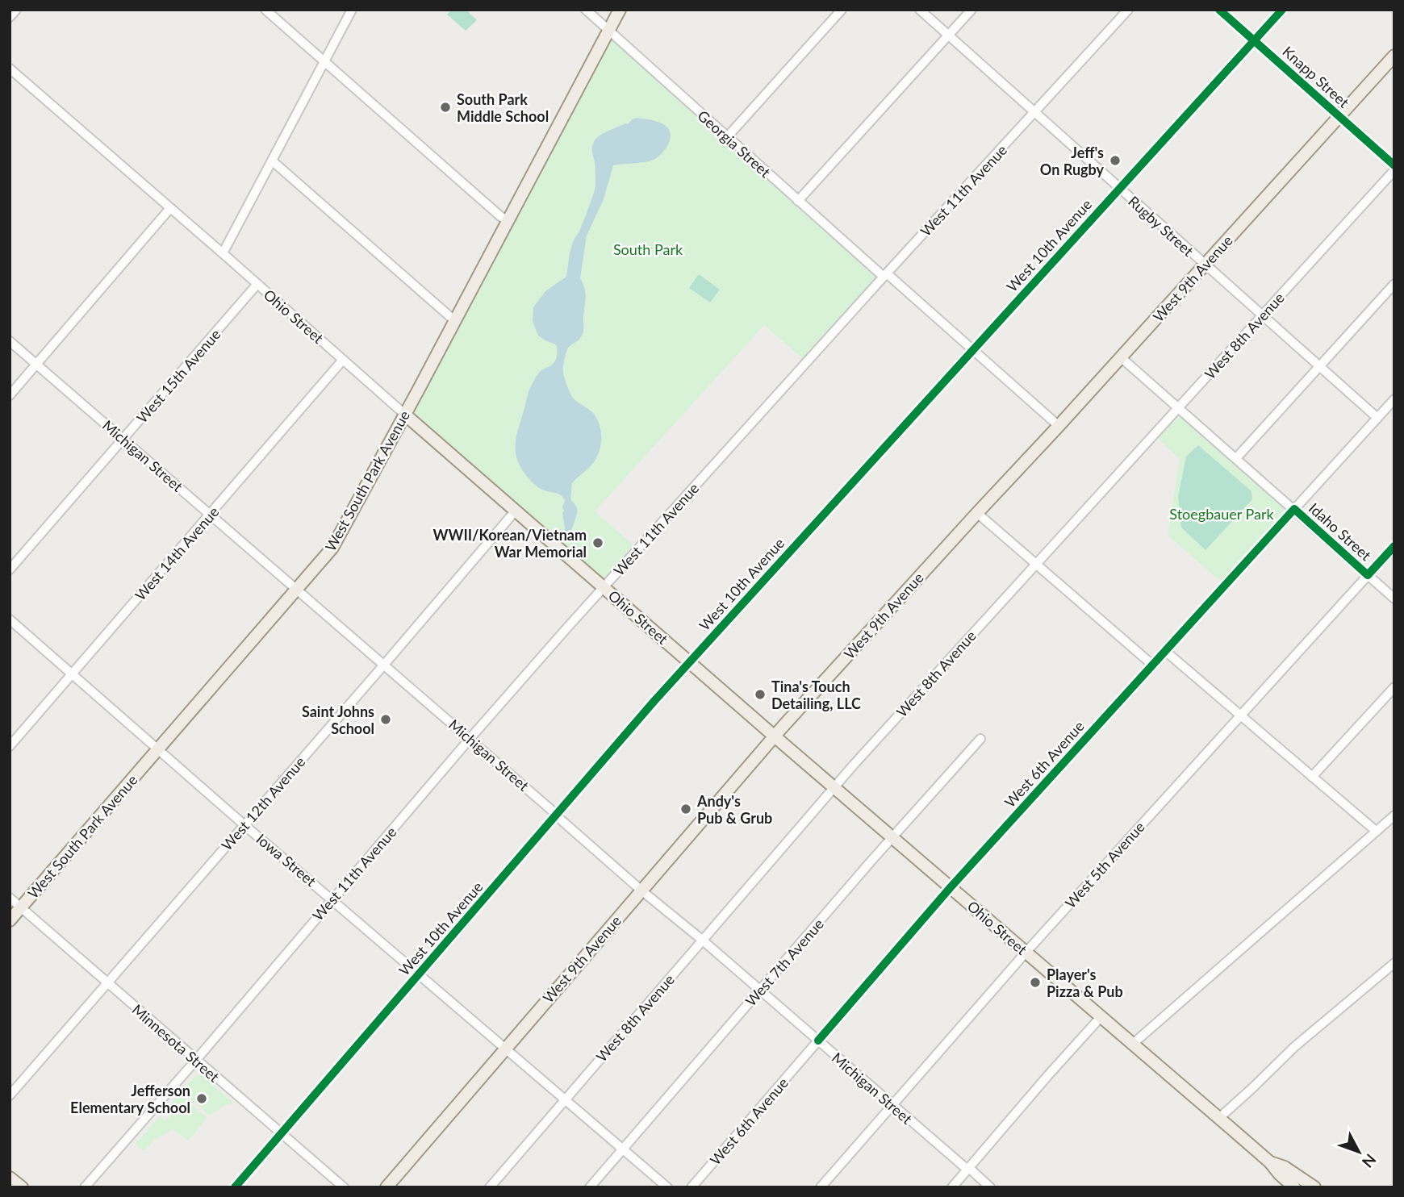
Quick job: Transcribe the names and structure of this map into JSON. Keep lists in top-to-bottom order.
{
  "streets": {
    "main road": ["West 9th Avenue", "Ohio Street", "West South Park Avenue"],
    "street": [
      "Knapp Street",
      "Georgia Street",
      "West 11th Avenue",
      "Rugby Street",
      "West 10th Avenue",
      "West 8th Avenue",
      "West 15th Avenue",
      "Michigan Street",
      "Idaho Street",
      "West 14th Avenue",
      "West 6th Avenue",
      "West 12th Avenue",
      "Iowa Street",
      "West 5th Avenue",
      "West 7th Avenue",
      "Minnesota Street"
    ]
  },
  "crossings": [
    ["Knapp Street", "West 10th Avenue"],
    ["Knapp Street", "West 9th Avenue"],
    ["Georgia Street", "West 11th Avenue"],
    ["Georgia Street", "West 10th Avenue"],
    ["Georgia Street", "West 9th Avenue"],
    ["Georgia Street", "West South Park Avenue"],
    ["West 11th Avenue", "Rugby Street"],
    ["West 11th Avenue", "Ohio Street"],
    ["West 11th Avenue", "Michigan Street"],
    ["West 11th Avenue", "Iowa Street"],
    ["West 11th Avenue", "Minnesota Street"],
    ["Rugby Street", "West 10th Avenue"],
    ["Rugby Street", "West 9th Avenue"],
    ["Rugby Street", "West 8th Avenue"],
    ["Rugby Street", "West 6th Avenue"],
    ["West 10th Avenue", "Ohio Street"],
    ["West 10th Avenue", "Michigan Street"],
    ["West 10th Avenue", "Iowa Street"],
    ["West 10th Avenue", "Minnesota Street"],
    ["West 9th Avenue", "Ohio Street"],
    ["West 9th Avenue", "Michigan Street"],
    ["West 9th Avenue", "Idaho Street"],
    ["West 9th Avenue", "Iowa Street"],
    ["Ohio Street", "West 8th Avenue"],
    ["Ohio Street", "West 15th Avenue"],
    ["Ohio Street", "West South Park Avenue"],
    ["Ohio Street", "West 14th Avenue"],
    ["Ohio Street", "West 6th Avenue"],
    ["Ohio Street", "West 12th Avenue"],
    ["Ohio Street", "West 5th Avenue"],
    ["Ohio Street", "West 7th Avenue"],
    ["West 8th Avenue", "Michigan Street"],
    ["West 8th Avenue", "Idaho Street"],
    ["West 8th Avenue", "Iowa Street"],
    ["West 15th Avenue", "Michigan Street"],
    ["Michigan Street", "West South Park Avenue"],
    ["Michigan Street", "West 14th Avenue"],
    ["Michigan Street", "West 6th Avenue"],
    ["Michigan Street", "West 12th Avenue"],
    ["Michigan Street", "West 5th Avenue"],
    ["Michigan Street", "West 7th Avenue"],
    ["West South Park Avenue", "Iowa Street"],
    ["West South Park Avenue", "Minnesota Street"],
    ["Idaho Street", "West 6th Avenue"],
    ["Idaho Street", "West 5th Avenue"],
    ["West 14th Avenue", "Iowa Street"],
    ["West 12th Avenue", "Iowa Street"],
    ["West 12th Avenue", "Minnesota Street"],
    ["Iowa Street", "West 7th Avenue"]
  ],
  "parks": ["South Park", "Stoegbauer Park"],
  "places": [
    "South Park Middle School",
    "Jeff's On Rugby",
    "WWII/Korean/Vietnam War Memorial",
    "Tina's Touch Detailing, LLC",
    "Saint Johns School",
    "Andy's Pub & Grub",
    "Player's Pizza & Pub",
    "Jefferson Elementary School"
  ],
  "north": "bottom right"
}
